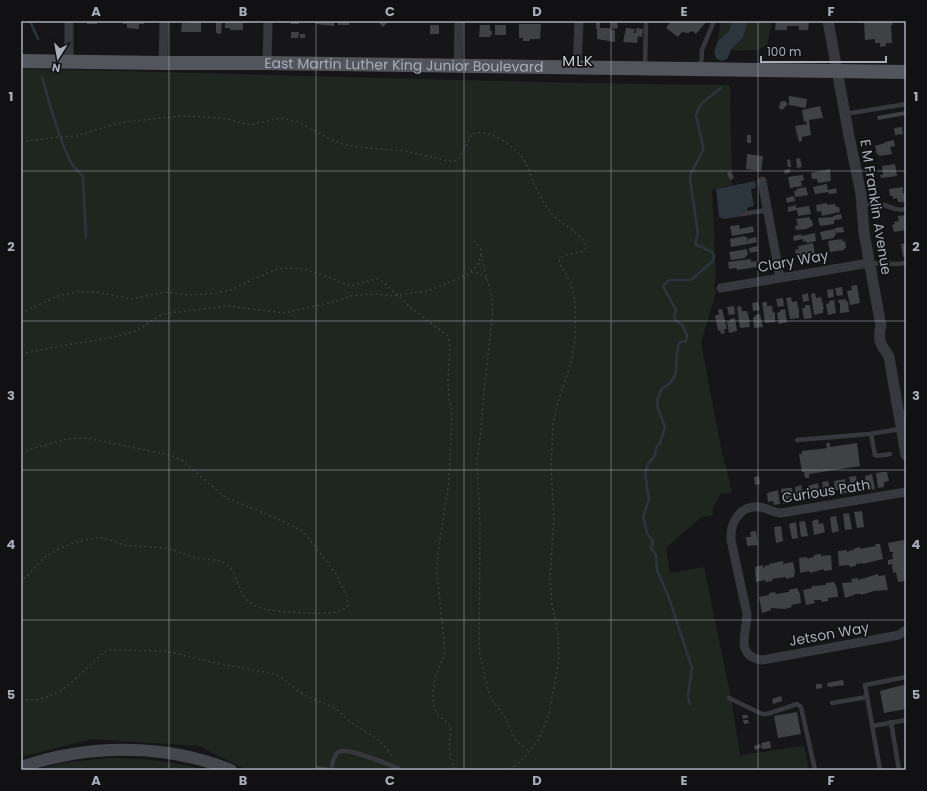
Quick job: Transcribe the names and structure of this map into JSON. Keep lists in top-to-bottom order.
{
  "streets": {
    "main road": ["East Martin Luther King Junior Boulevard"],
    "street": [
      "E M Franklin Avenue",
      "Clary Way",
      "Curious Path",
      "Jetson Way"
    ]
  },
  "crossings": [
    ["East Martin Luther King Junior Boulevard", "E M Franklin Avenue"],
    ["E M Franklin Avenue", "Clary Way"],
    ["Curious Path", "Jetson Way"]
  ],
  "districts": ["MLK"],
  "scale_bar": "100 m",
  "north": "bottom",
  "grid": {
    "columns": [
      "A",
      "B",
      "C",
      "D",
      "E",
      "F"
    ],
    "rows": [
      "1",
      "2",
      "3",
      "4",
      "5"
    ]
  }
}
